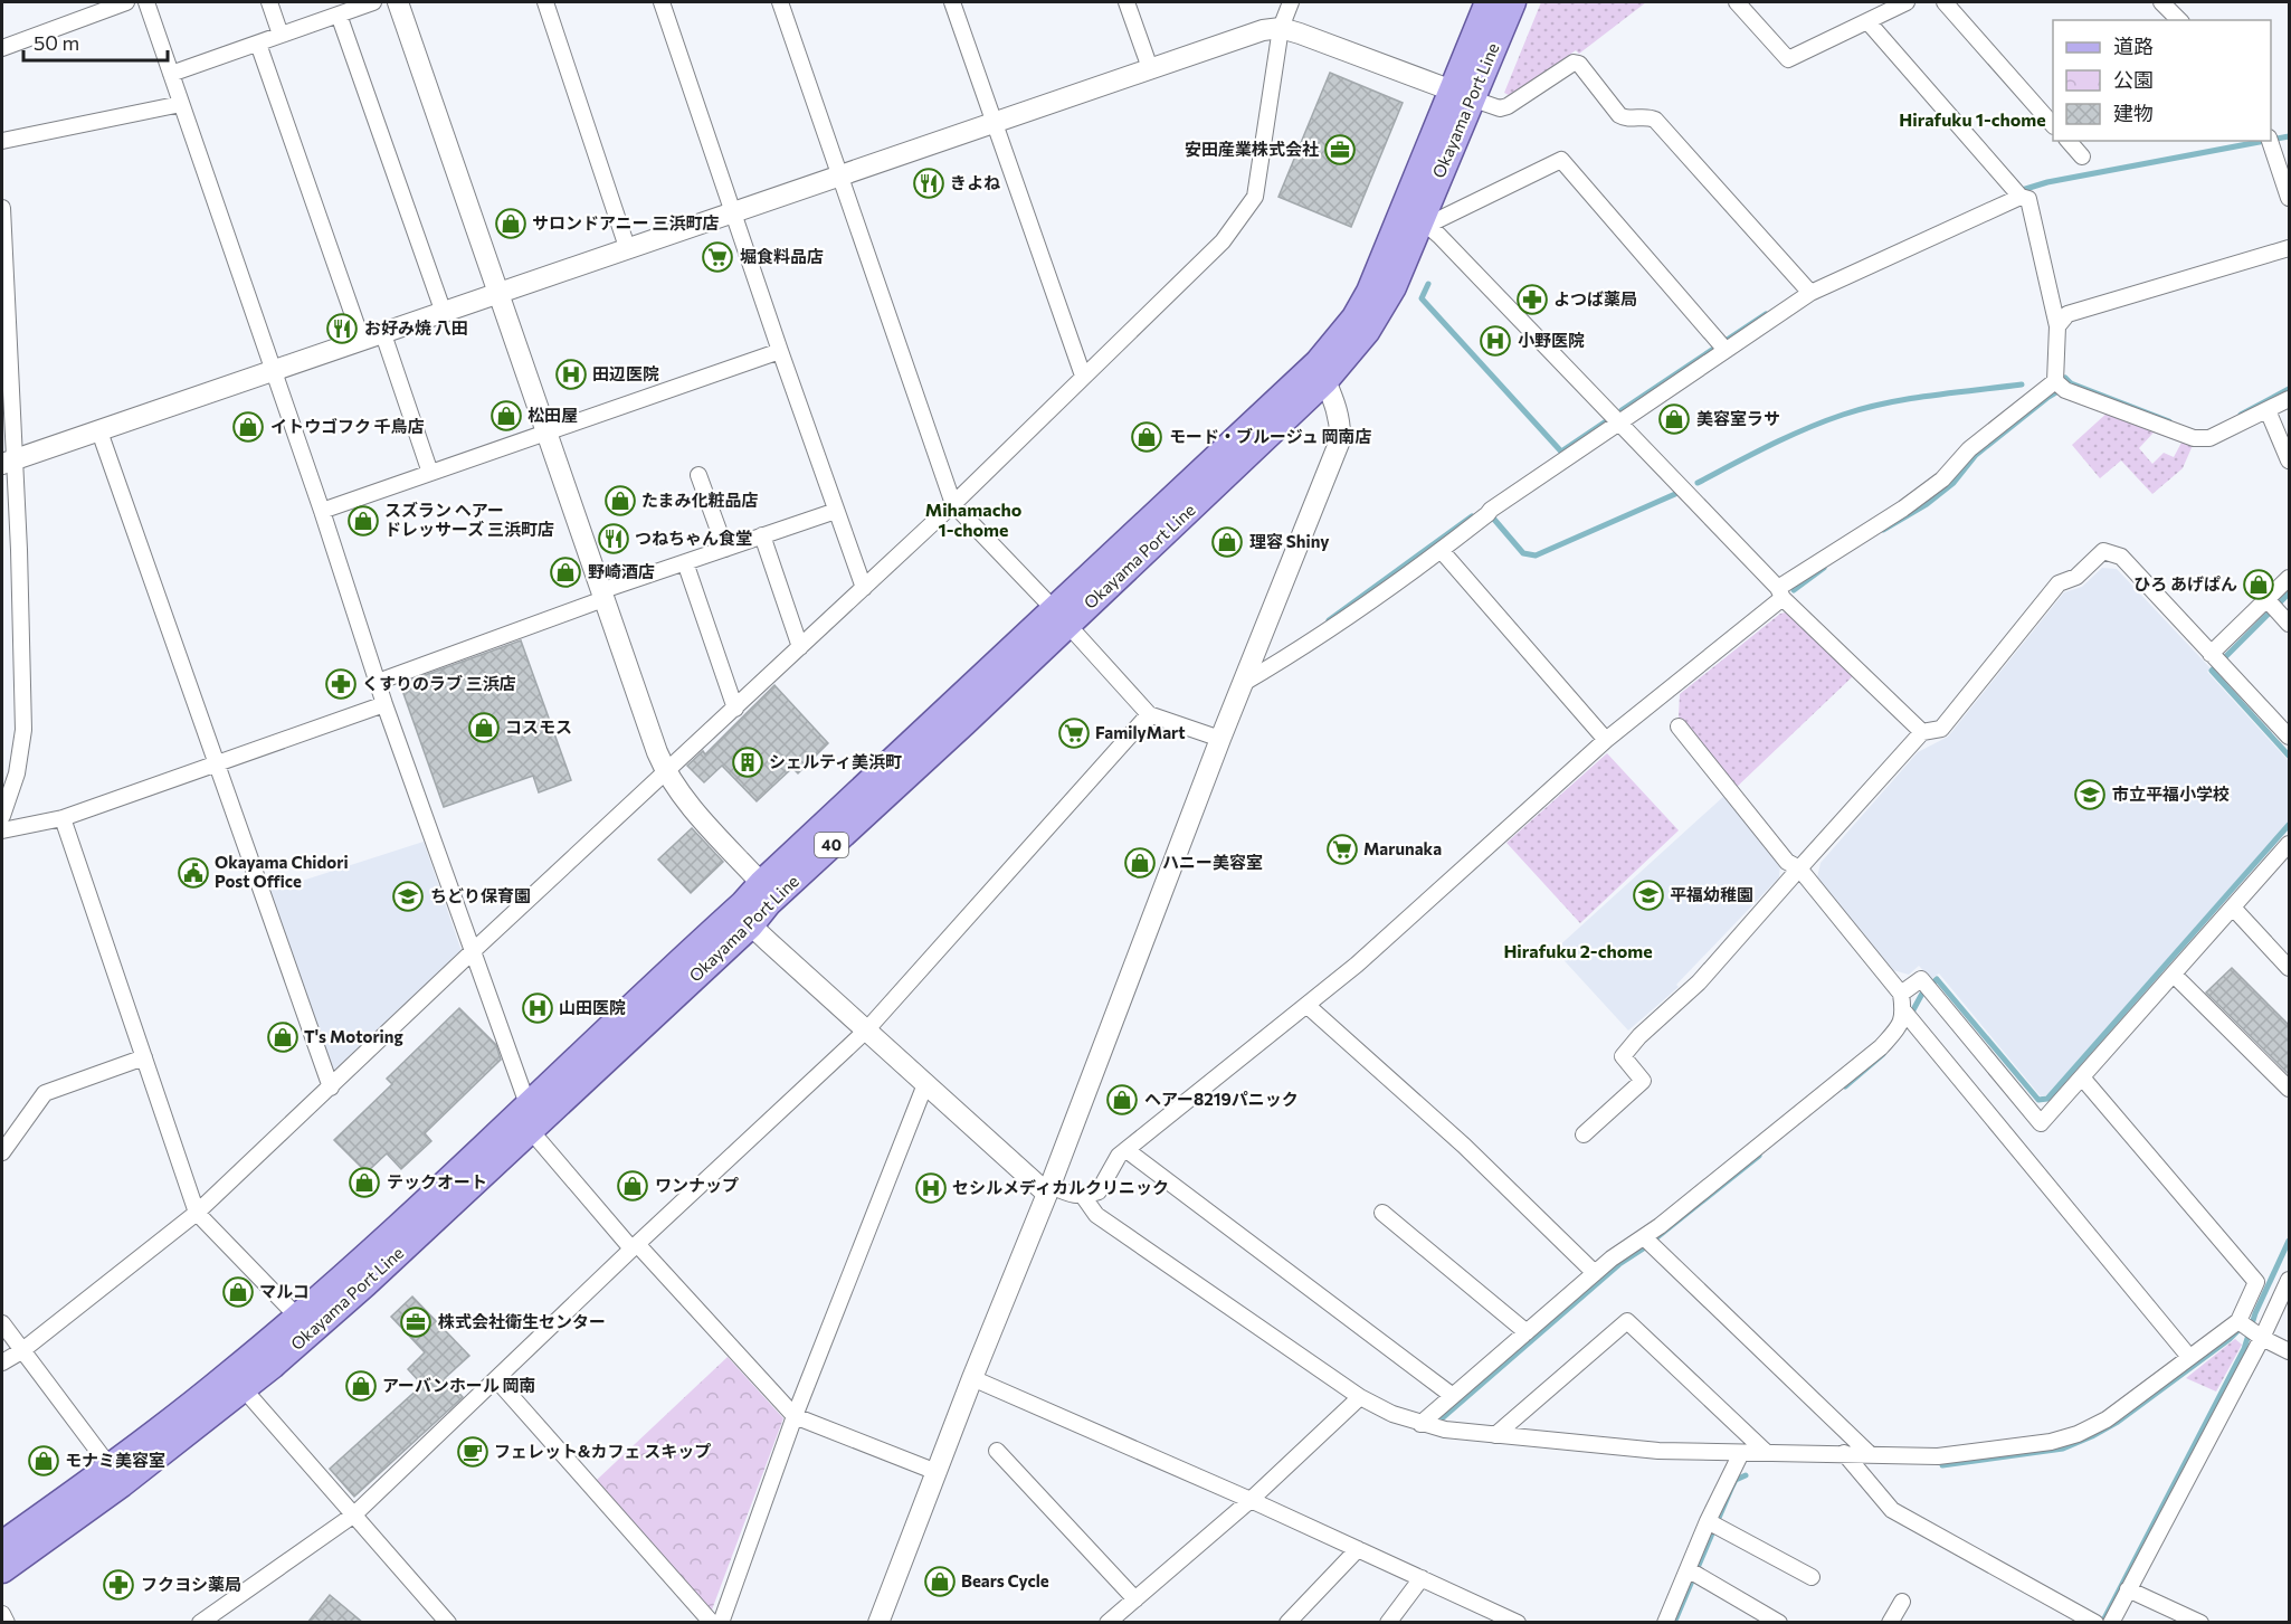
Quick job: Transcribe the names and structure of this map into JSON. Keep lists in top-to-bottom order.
{
  "streets": {
    "main road": ["Okayama Port Line", "40"]
  },
  "districts": ["Hirafuku 1-chome", "Mihamacho 1-chome", "Hirafuku 2-chome"],
  "places": {
    "office": ["安田産業株式会社", "株式会社衛生センター"],
    "restaurant": ["きよね", "お好み焼 八田", "つねちゃん食堂"],
    "shop": [
      "サロンドアニー 三浜町店",
      "松田屋",
      "美容室ラサ",
      "イトウゴフク 千鳥店",
      "モード・ブルージュ 岡南店",
      "たまみ化粧品店",
      "スズラン ヘアー ドレッサーズ 三浜町店",
      "理容 Shiny",
      "野崎酒店",
      "ひろ あげぱん",
      "コスモス",
      "ハニー美容室",
      "T's Motoring",
      "ヘアー8219パニック",
      "テックオート",
      "ワンナップ",
      "マルコ",
      "アーバンホール 岡南",
      "モナミ美容室",
      "Bears Cycle"
    ],
    "supermarket": ["堀食料品店", "FamilyMart", "Marunaka"],
    "pharmacy": ["よつば薬局", "くすりのラブ 三浜店", "フクヨシ薬局"],
    "hospital": [
      "小野医院",
      "田辺医院",
      "山田医院",
      "セシルメディカルクリニック"
    ],
    "building": ["シェルティ美浜町"],
    "school or university": ["市立平福小学校", "平福幼稚園", "ちどり保育園"],
    "public building": ["Okayama Chidori Post Office"],
    "cafe": ["フェレット&カフェ スキップ"]
  },
  "legend": ["道路", "公園", "建物"],
  "scale_bar": "50 m"
}
